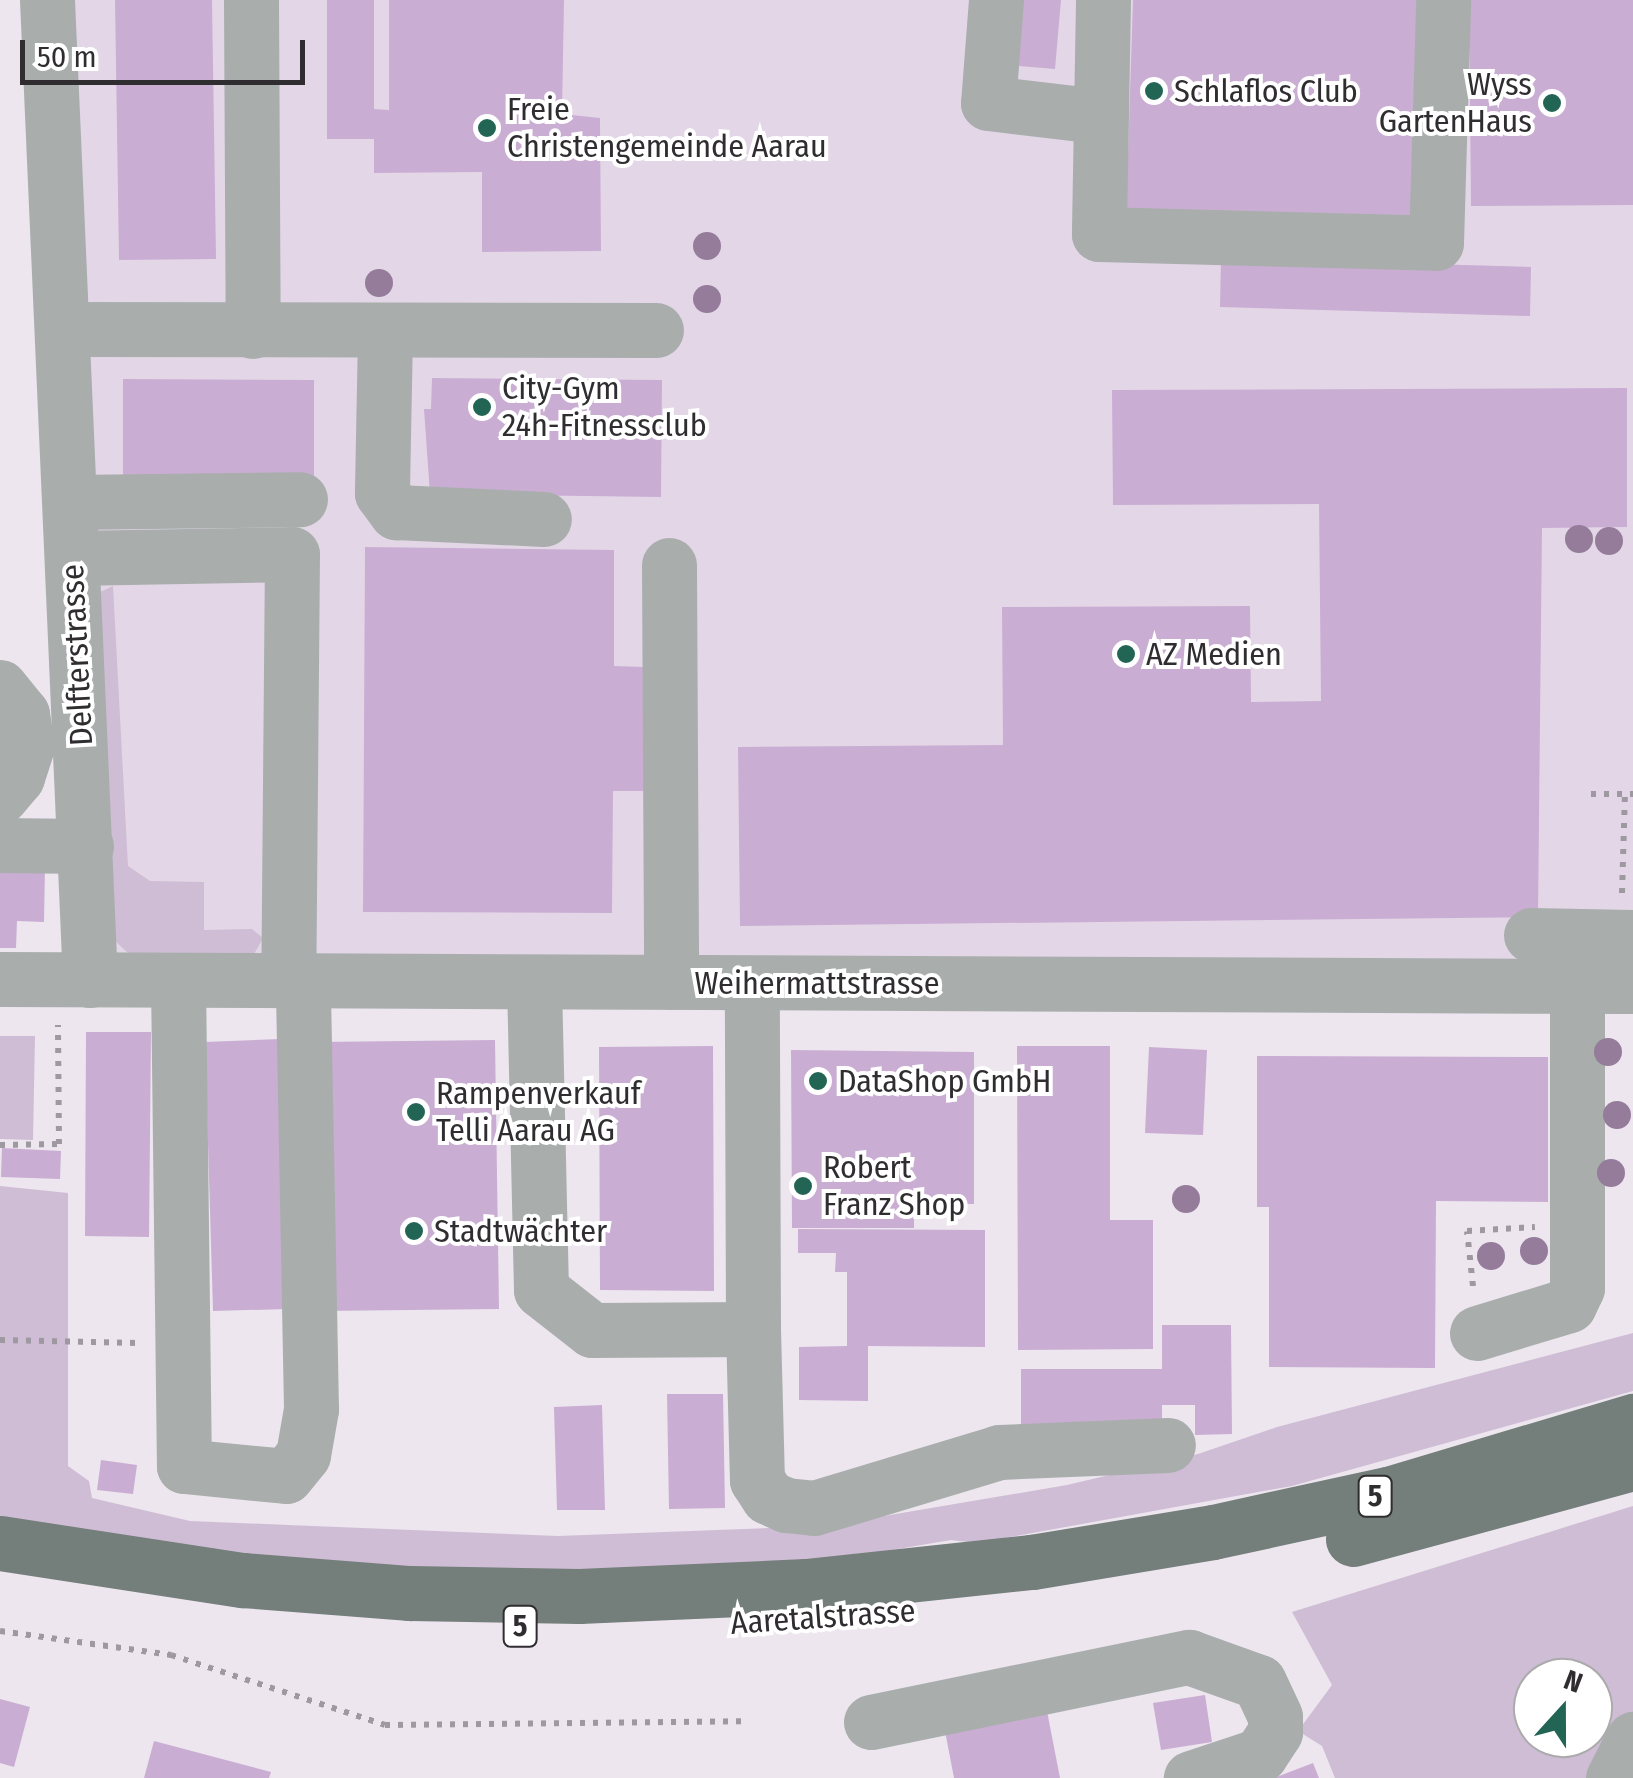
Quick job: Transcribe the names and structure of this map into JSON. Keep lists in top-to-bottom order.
{
  "streets": {
    "main road": ["5", "Aaretalstrasse"],
    "street": ["Delfterstrasse", "Weihermattstrasse"]
  },
  "crossings": [
    ["Delfterstrasse", "Weihermattstrasse"]
  ],
  "places": [
    "Schlaflos Club",
    "Wyss GartenHaus",
    "Freie Christengemeinde Aarau",
    "City-Gym 24h-Fitnessclub",
    "AZ Medien",
    "DataShop GmbH",
    "Rampenverkauf Telli Aarau AG",
    "Robert Franz Shop",
    "Stadtwächter"
  ],
  "scale_bar": "50 m",
  "north": "top"
}
